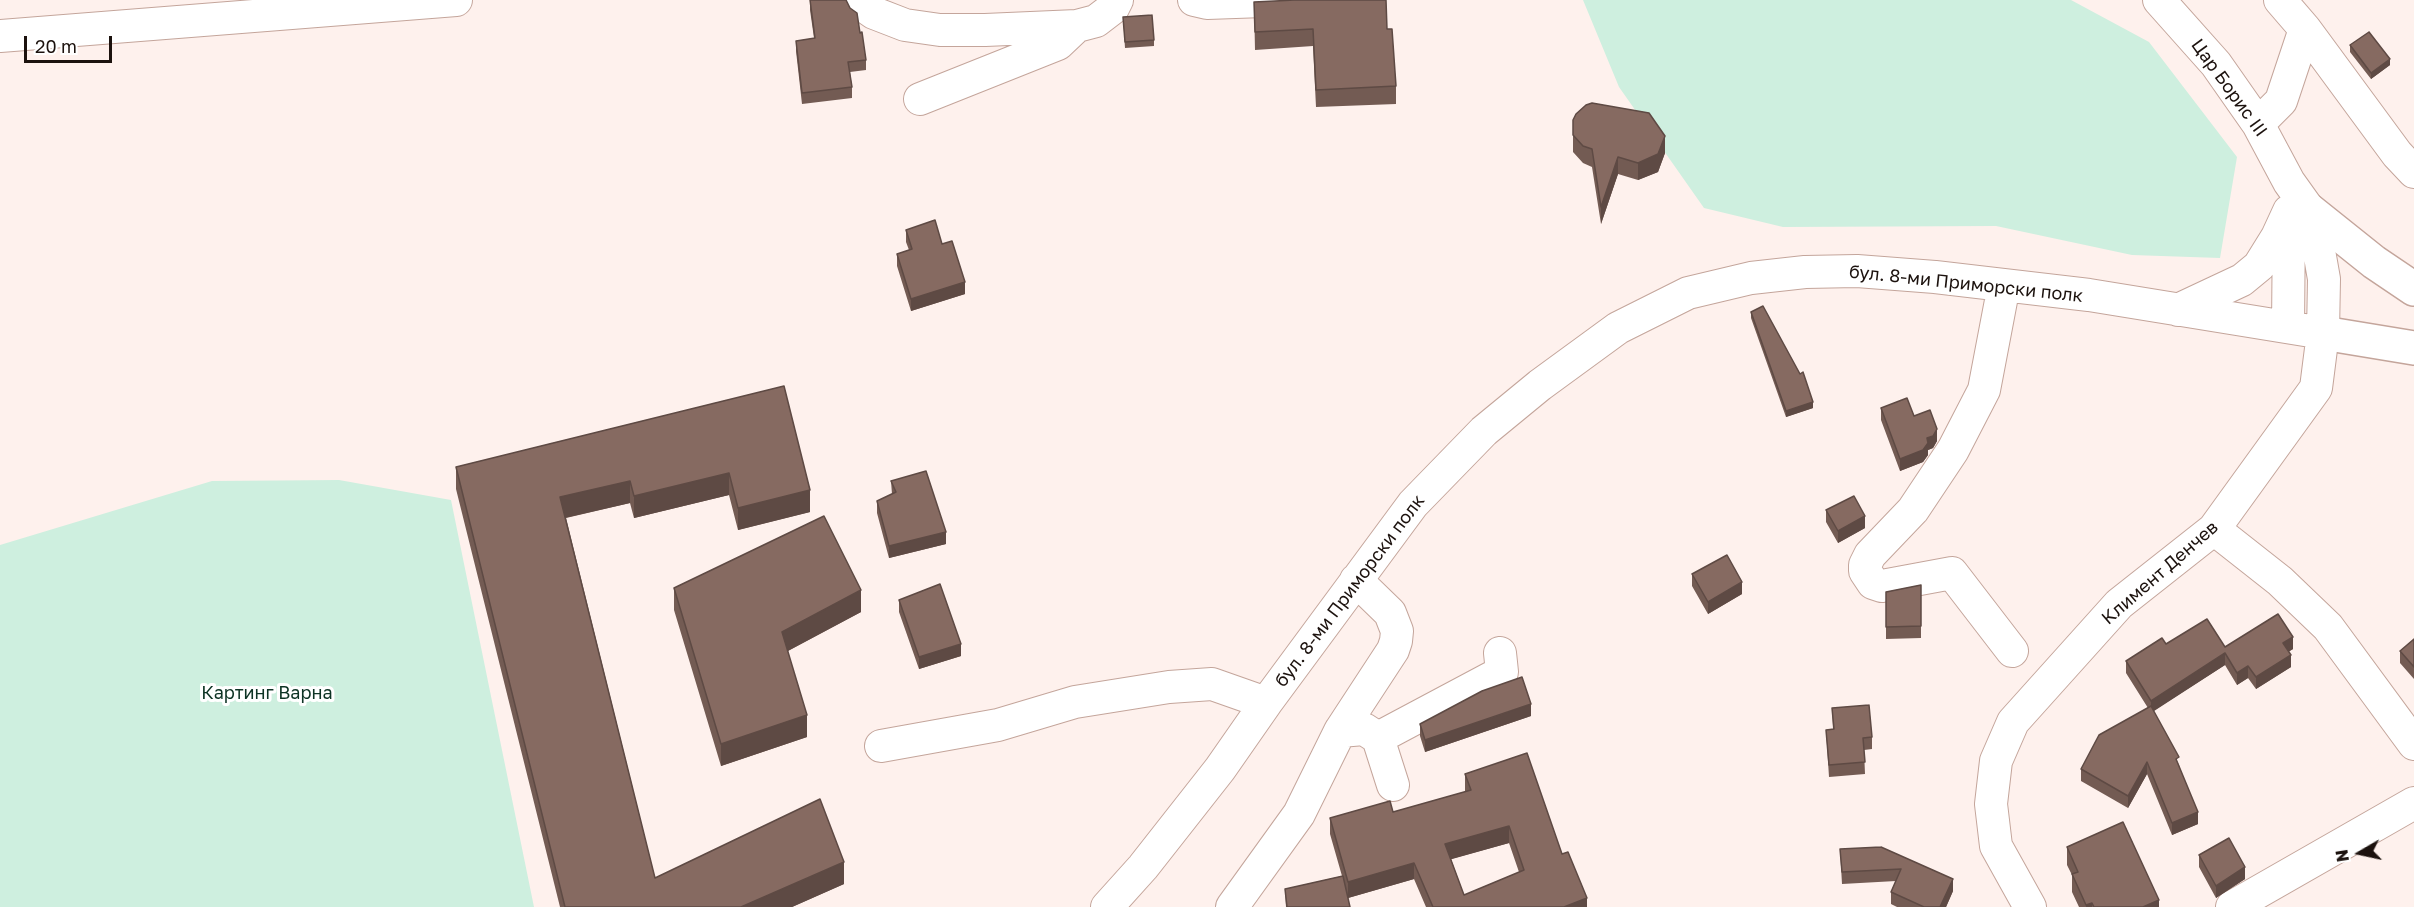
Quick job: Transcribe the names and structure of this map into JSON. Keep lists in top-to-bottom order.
{
  "streets": {
    "main road": ["бул. 8-ми Приморски полк"],
    "street": ["Цар Борис III", "Климент Денчев"]
  },
  "crossings": [
    ["Цар Борис III", "бул. 8-ми Приморски полк"],
    ["Цар Борис III", "Климент Денчев"],
    ["бул. 8-ми Приморски полк", "Климент Денчев"]
  ],
  "parks": ["Картинг Варна"],
  "scale_bar": "20 m",
  "north": "left"
}
